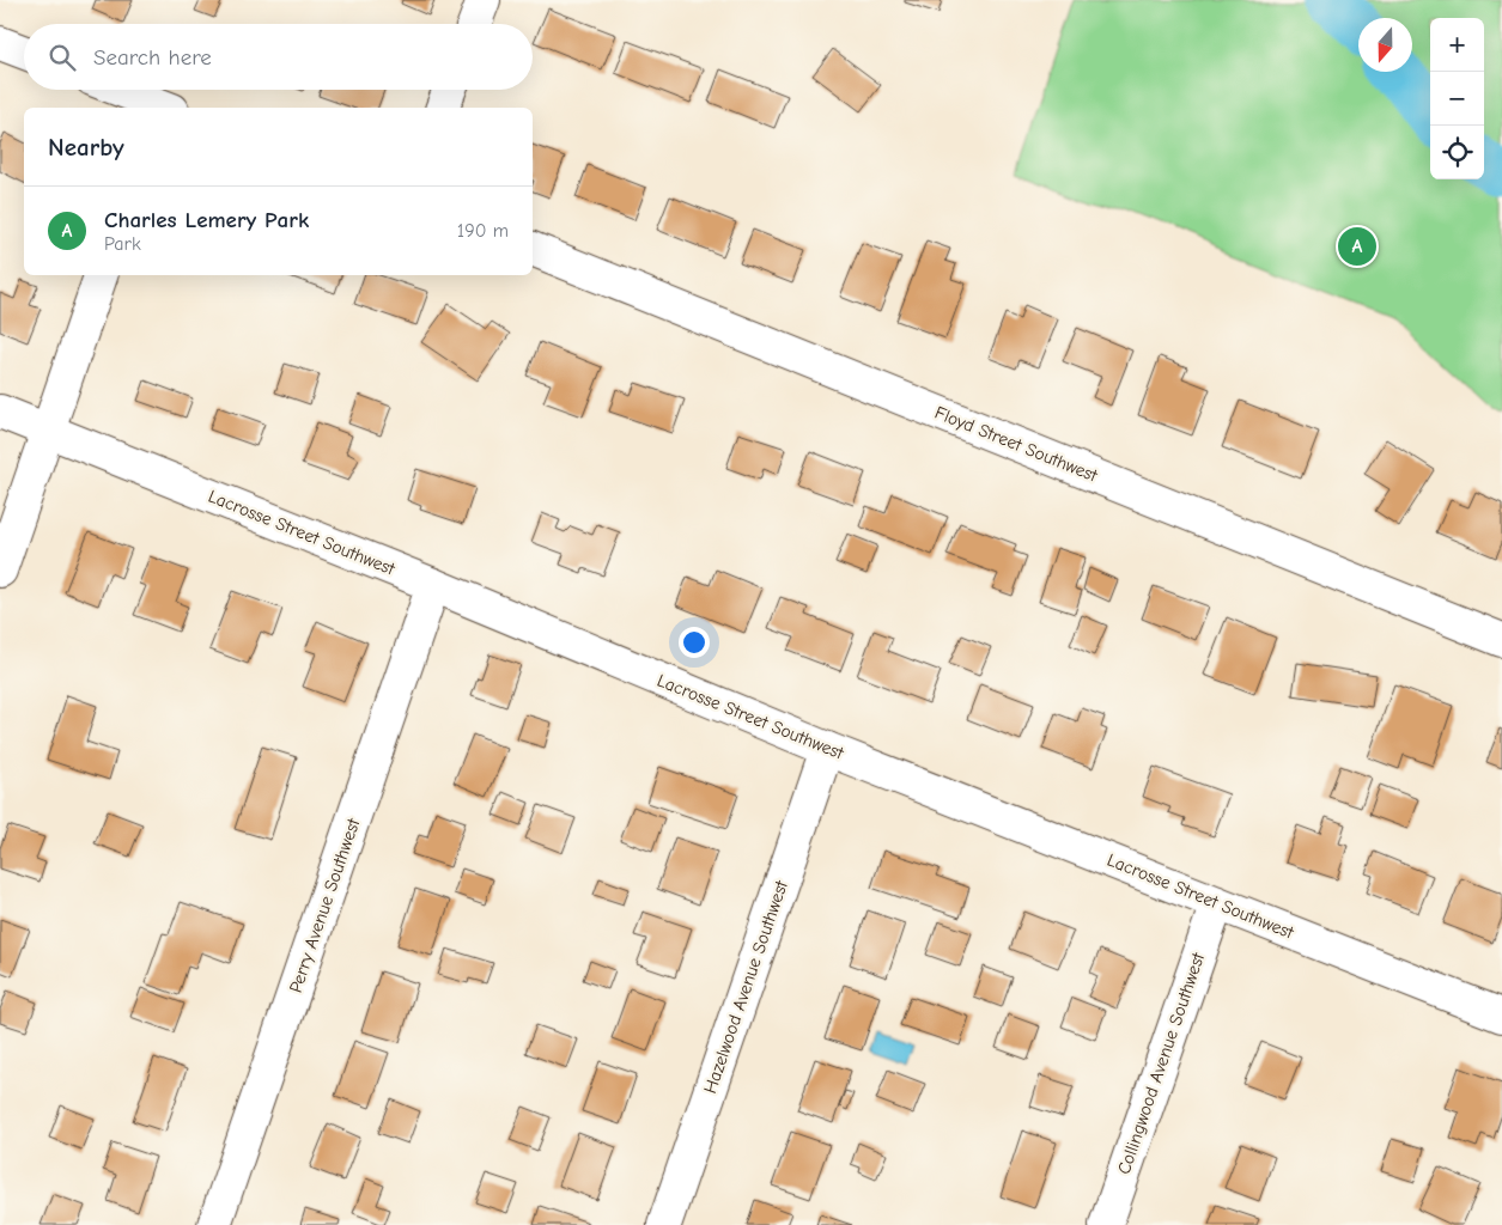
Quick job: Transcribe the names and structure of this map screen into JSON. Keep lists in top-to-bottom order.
{
  "streets": {
    "street": [
      "Floyd Street Southwest",
      "Lacrosse Street Southwest",
      "Perry Avenue Southwest",
      "Hazelwood Avenue Southwest",
      "Collingwood Avenue Southwest"
    ]
  },
  "crossings": [
    ["Lacrosse Street Southwest", "Perry Avenue Southwest"],
    ["Lacrosse Street Southwest", "Hazelwood Avenue Southwest"],
    ["Lacrosse Street Southwest", "Collingwood Avenue Southwest"]
  ],
  "north": "bottom",
  "page": {
    "map_buttons": ["+", "−"],
    "search": "Search here",
    "heading": "Nearby",
    "list": [
      {
        "mark": "A",
        "name": "Charles Lemery Park",
        "note": "Park",
        "value": "190 m"
      }
    ],
    "pins": "A"
  }
}
